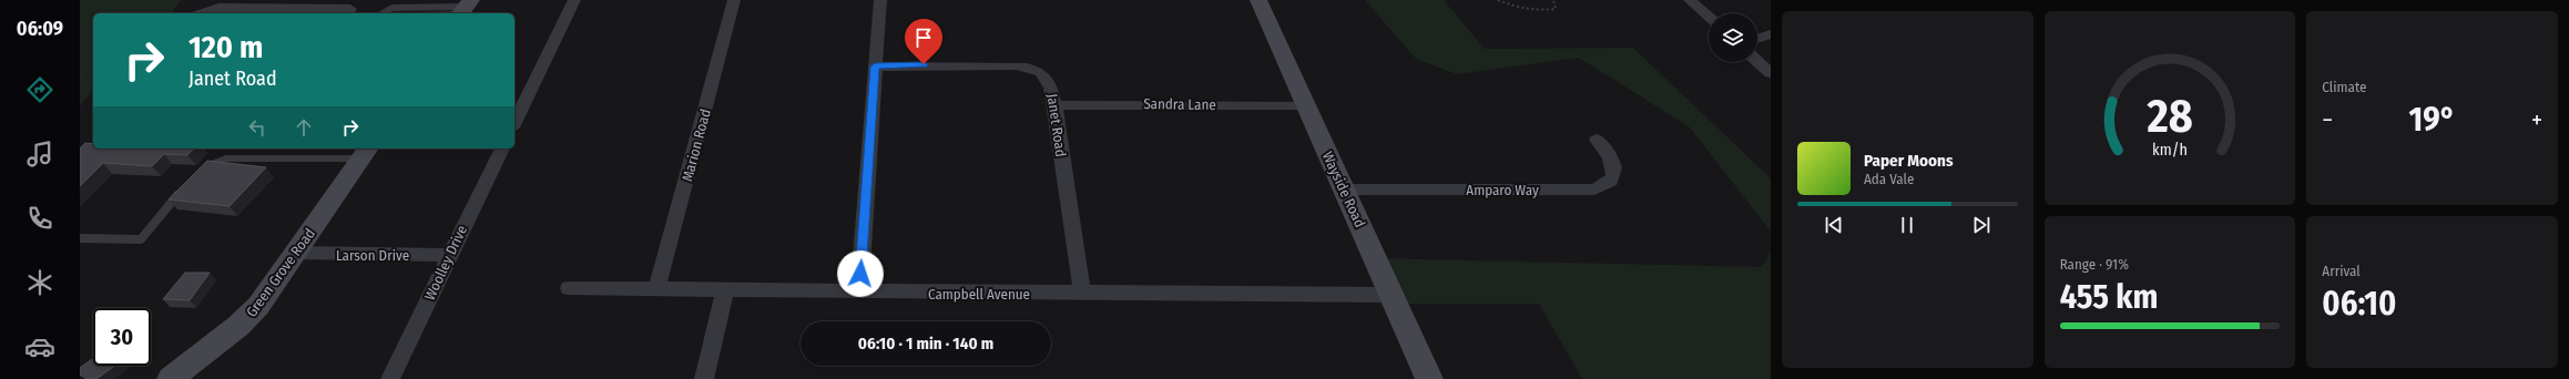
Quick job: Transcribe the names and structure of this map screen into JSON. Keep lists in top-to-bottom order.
{
  "streets": {
    "street": [
      "Sandra Lane",
      "Janet Road",
      "Marion Road",
      "Wayside Road",
      "Amparo Way",
      "Larson Drive",
      "Woolley Drive",
      "Green Grove Road",
      "Campbell Avenue"
    ]
  },
  "crossings": [
    ["Sandra Lane", "Janet Road"],
    ["Sandra Lane", "Wayside Road"],
    ["Janet Road", "Campbell Avenue"],
    ["Marion Road", "Campbell Avenue"],
    ["Wayside Road", "Amparo Way"],
    ["Wayside Road", "Campbell Avenue"],
    ["Larson Drive", "Woolley Drive"],
    ["Larson Drive", "Green Grove Road"]
  ],
  "page": {
    "tabs": "06:09",
    "tile": [
      "Climate",
      ["Range · 91%", "455 km"],
      ["Arrival", "06:10"]
    ],
    "turn": ["120 m", "Janet Road"],
    "heat": ["−", "19°", "+"],
    "song": ["Paper Moons", "Ada Vale"],
    "limit": "30",
    "trip": "06:10 · 1 min · 140 m",
    "gauge": ["28", "km/h"]
  }
}
